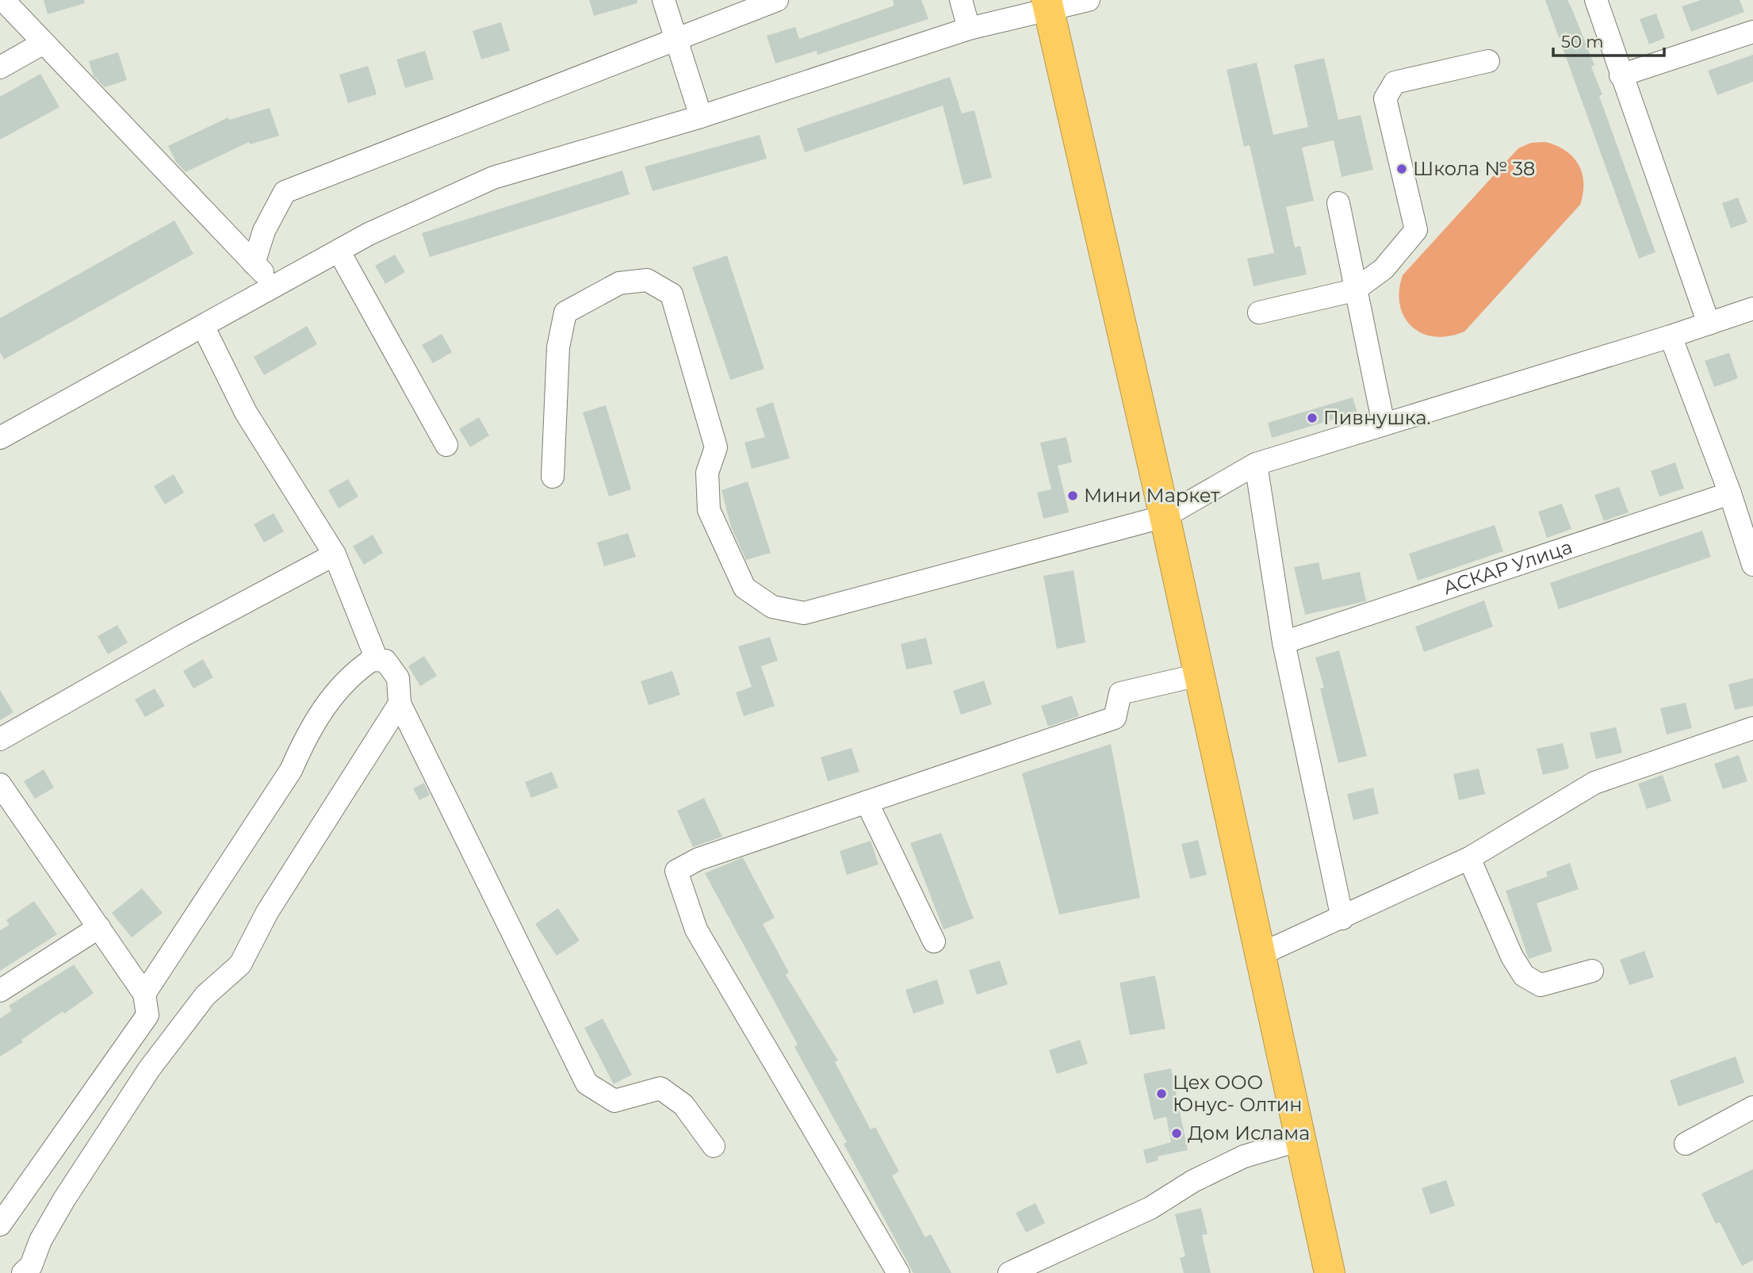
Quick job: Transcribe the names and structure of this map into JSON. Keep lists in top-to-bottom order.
{
  "streets": {
    "street": ["АСКАР Улица"]
  },
  "places": [
    "Школа № 38",
    "Пивнушка.",
    "Мини Маркет",
    "Цех ООО Юнус- Олтин",
    "Дом Ислама"
  ],
  "scale_bar": "50 m"
}
